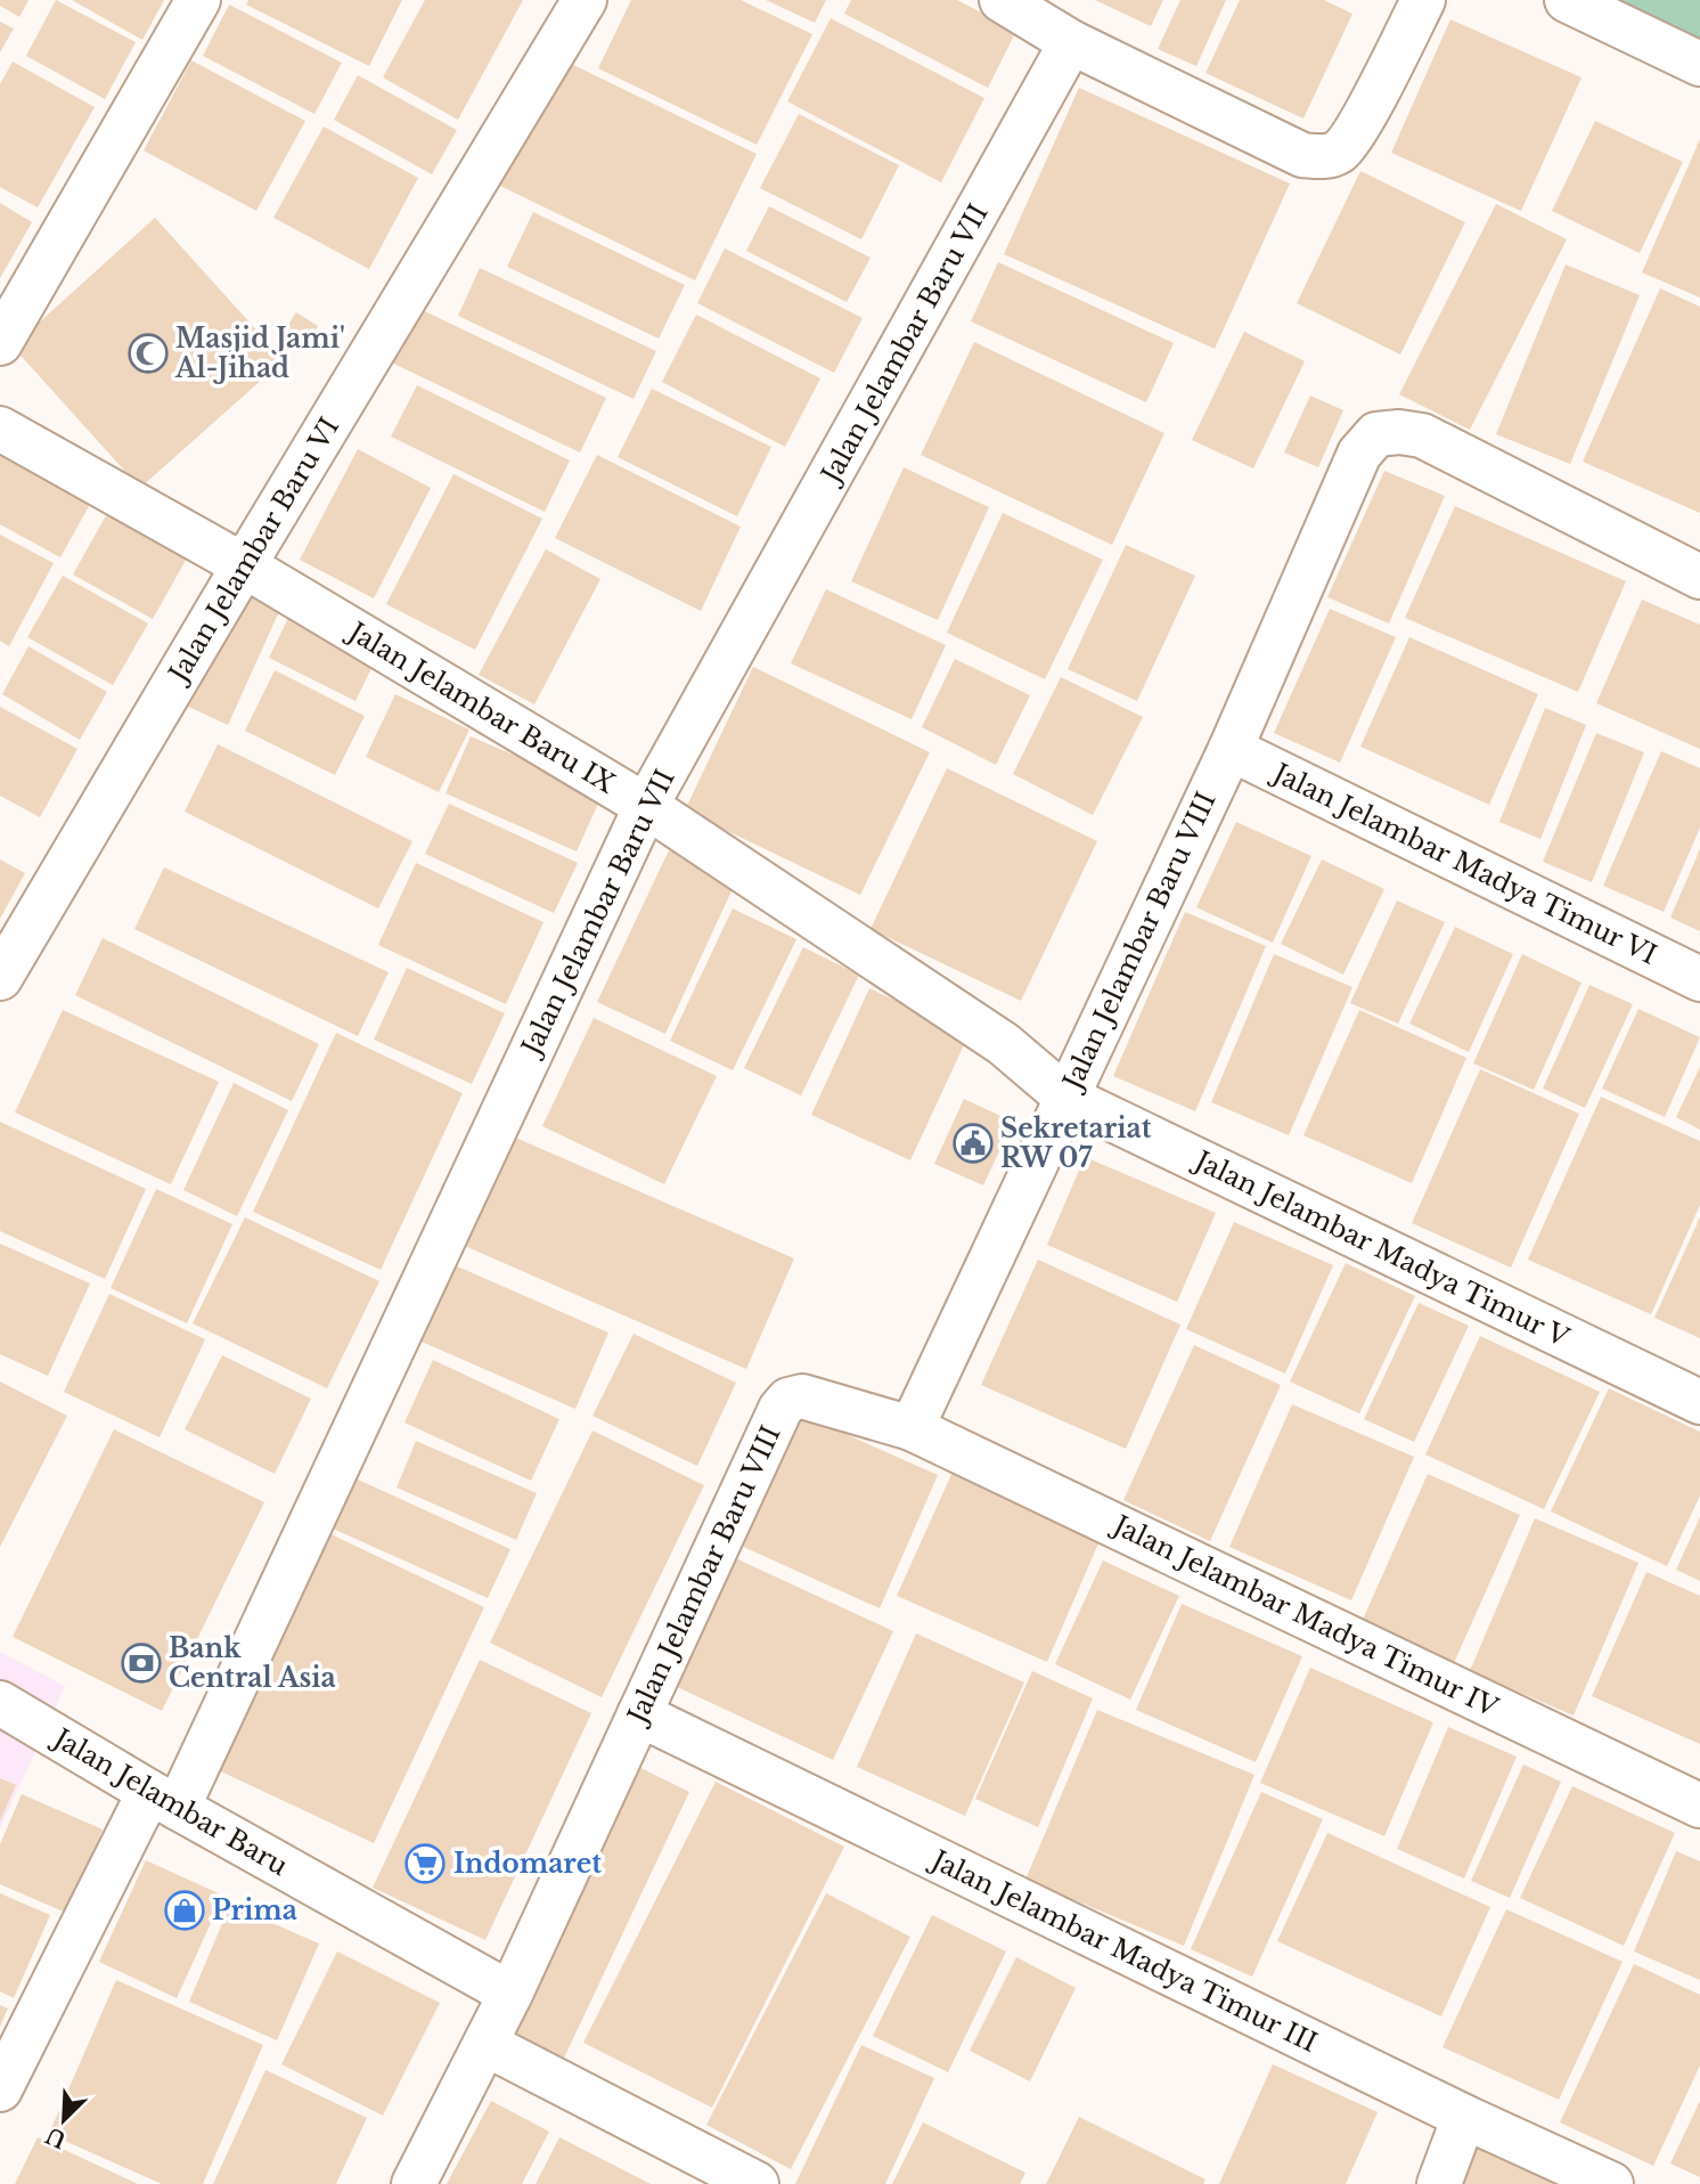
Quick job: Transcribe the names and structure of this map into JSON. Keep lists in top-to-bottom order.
{
  "streets": {
    "street": [
      "Jalan Jelambar Baru VII",
      "Jalan Jelambar Baru VI",
      "Jalan Jelambar Baru IX",
      "Jalan Jelambar Madya Timur VI",
      "Jalan Jelambar Baru VIII",
      "Jalan Jelambar Madya Timur V",
      "Jalan Jelambar Madya Timur IV",
      "Jalan Jelambar Baru",
      "Jalan Jelambar Madya Timur III"
    ]
  },
  "crossings": [
    ["Jalan Jelambar Baru VII", "Jalan Jelambar Baru IX"],
    ["Jalan Jelambar Baru VII", "Jalan Jelambar Baru"],
    ["Jalan Jelambar Baru VI", "Jalan Jelambar Baru IX"],
    ["Jalan Jelambar Baru IX", "Jalan Jelambar Baru VIII"],
    ["Jalan Jelambar Baru IX", "Jalan Jelambar Madya Timur V"],
    ["Jalan Jelambar Madya Timur VI", "Jalan Jelambar Baru VIII"],
    ["Jalan Jelambar Baru VIII", "Jalan Jelambar Madya Timur V"],
    ["Jalan Jelambar Baru VIII", "Jalan Jelambar Madya Timur IV"],
    ["Jalan Jelambar Baru VIII", "Jalan Jelambar Baru"],
    ["Jalan Jelambar Baru VIII", "Jalan Jelambar Madya Timur III"]
  ],
  "places": {
    "mosque": ["Masjid Jami' Al-Jihad"],
    "public building": ["Sekretariat RW 07"],
    "bank": ["Bank Central Asia"],
    "supermarket": ["Indomaret"],
    "shop": ["Prima"]
  },
  "north": "bottom left"
}
